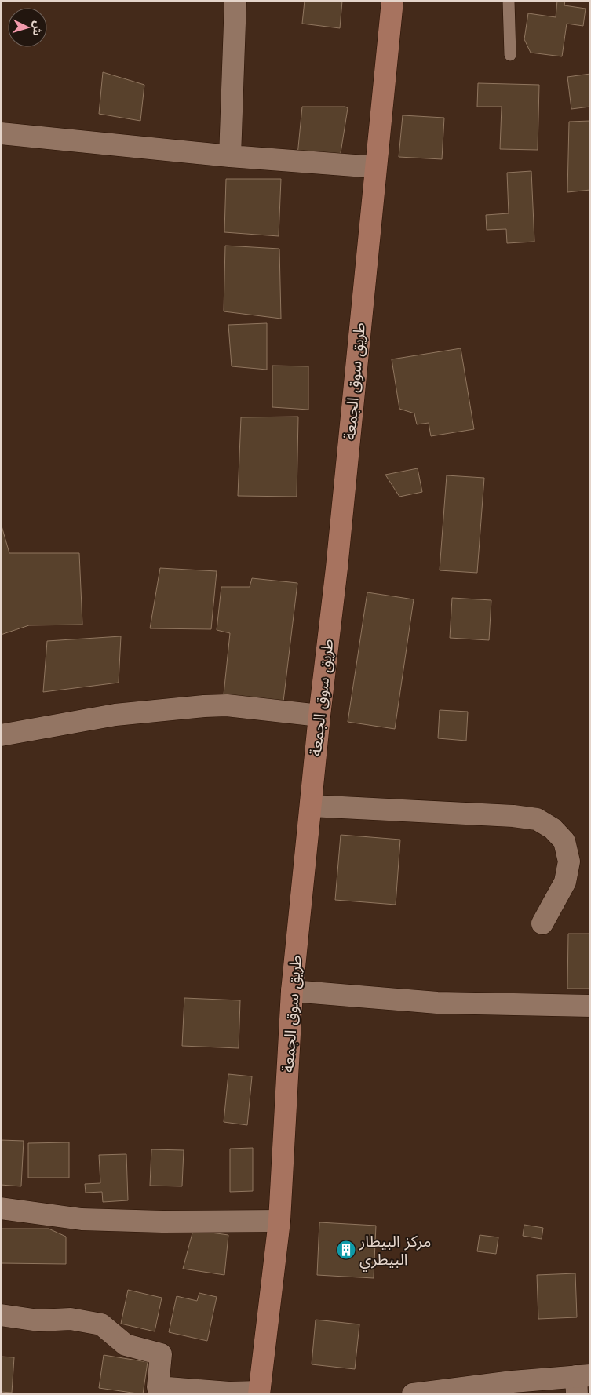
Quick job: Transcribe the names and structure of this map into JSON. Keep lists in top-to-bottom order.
{
  "streets": {
    "main road": ["طريق سوق الجمعة"]
  },
  "places": {
    "building": ["مركز البيطار البيطري"]
  },
  "north": "right"
}
